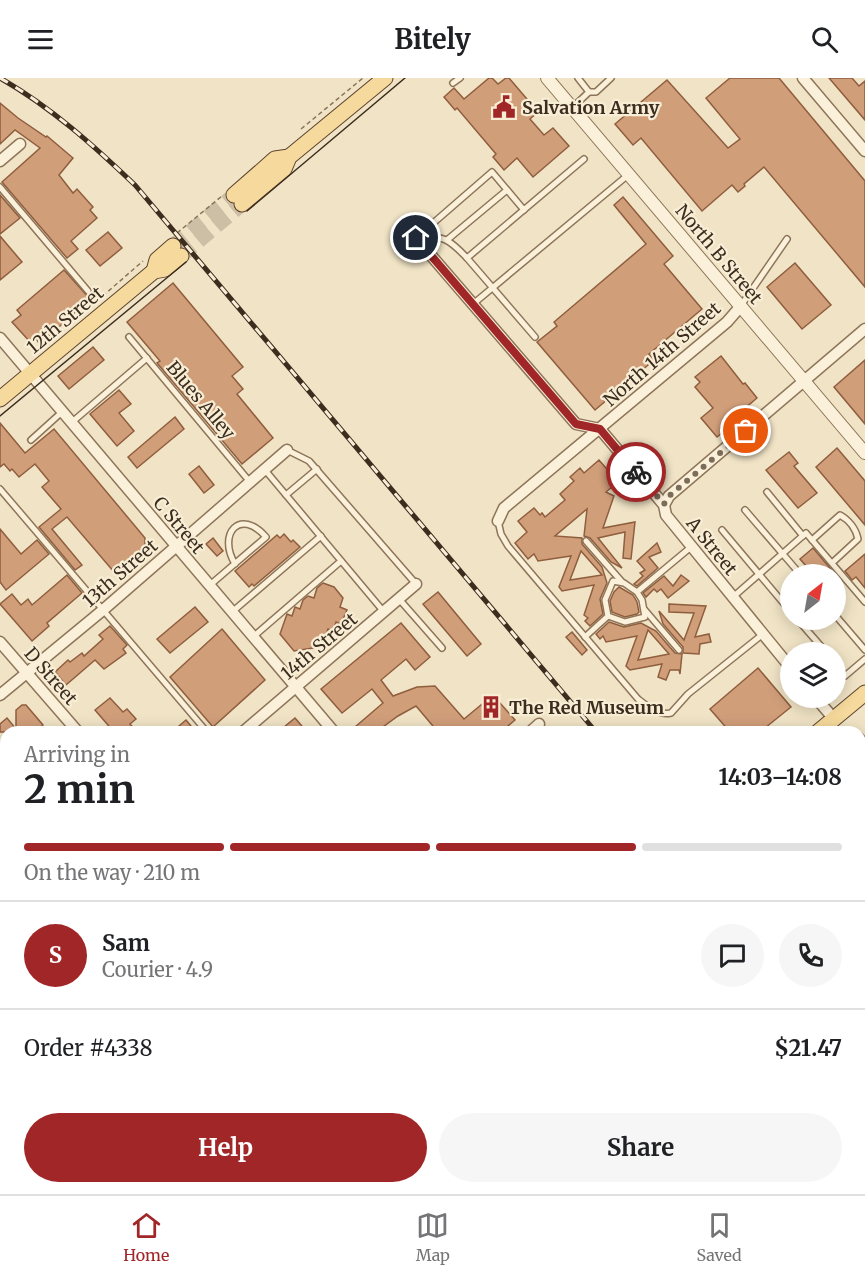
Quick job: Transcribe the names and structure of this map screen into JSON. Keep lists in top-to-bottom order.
{
  "streets": {
    "main road": ["12th Street"],
    "street": [
      "North B Street",
      "North 14th Street",
      "C Street",
      "A Street",
      "13th Street",
      "14th Street",
      "D Street"
    ],
    "lane": ["Blues Alley"]
  },
  "crossings": [
    ["North B Street", "North 14th Street"],
    ["12th Street", "C Street"],
    ["North 14th Street", "A Street"],
    ["Blues Alley", "13th Street"],
    ["C Street", "13th Street"],
    ["C Street", "14th Street"],
    ["13th Street", "D Street"]
  ],
  "places": {
    "public building": ["Salvation Army"],
    "building": ["The Red Museum"]
  },
  "north": "top right",
  "page": {
    "header": "Bitely",
    "heading": ["2 min", "Arriving in", "14:03–14:08"],
    "panel": [
      "Sam",
      "Courier · 4.9",
      "Order #4338",
      "$21.47"
    ],
    "bar": "On the way · 210 m",
    "round": "S",
    "buttons": ["Help", "Share"],
    "tabs": ["Home", "Map", "Saved"]
  }
}
